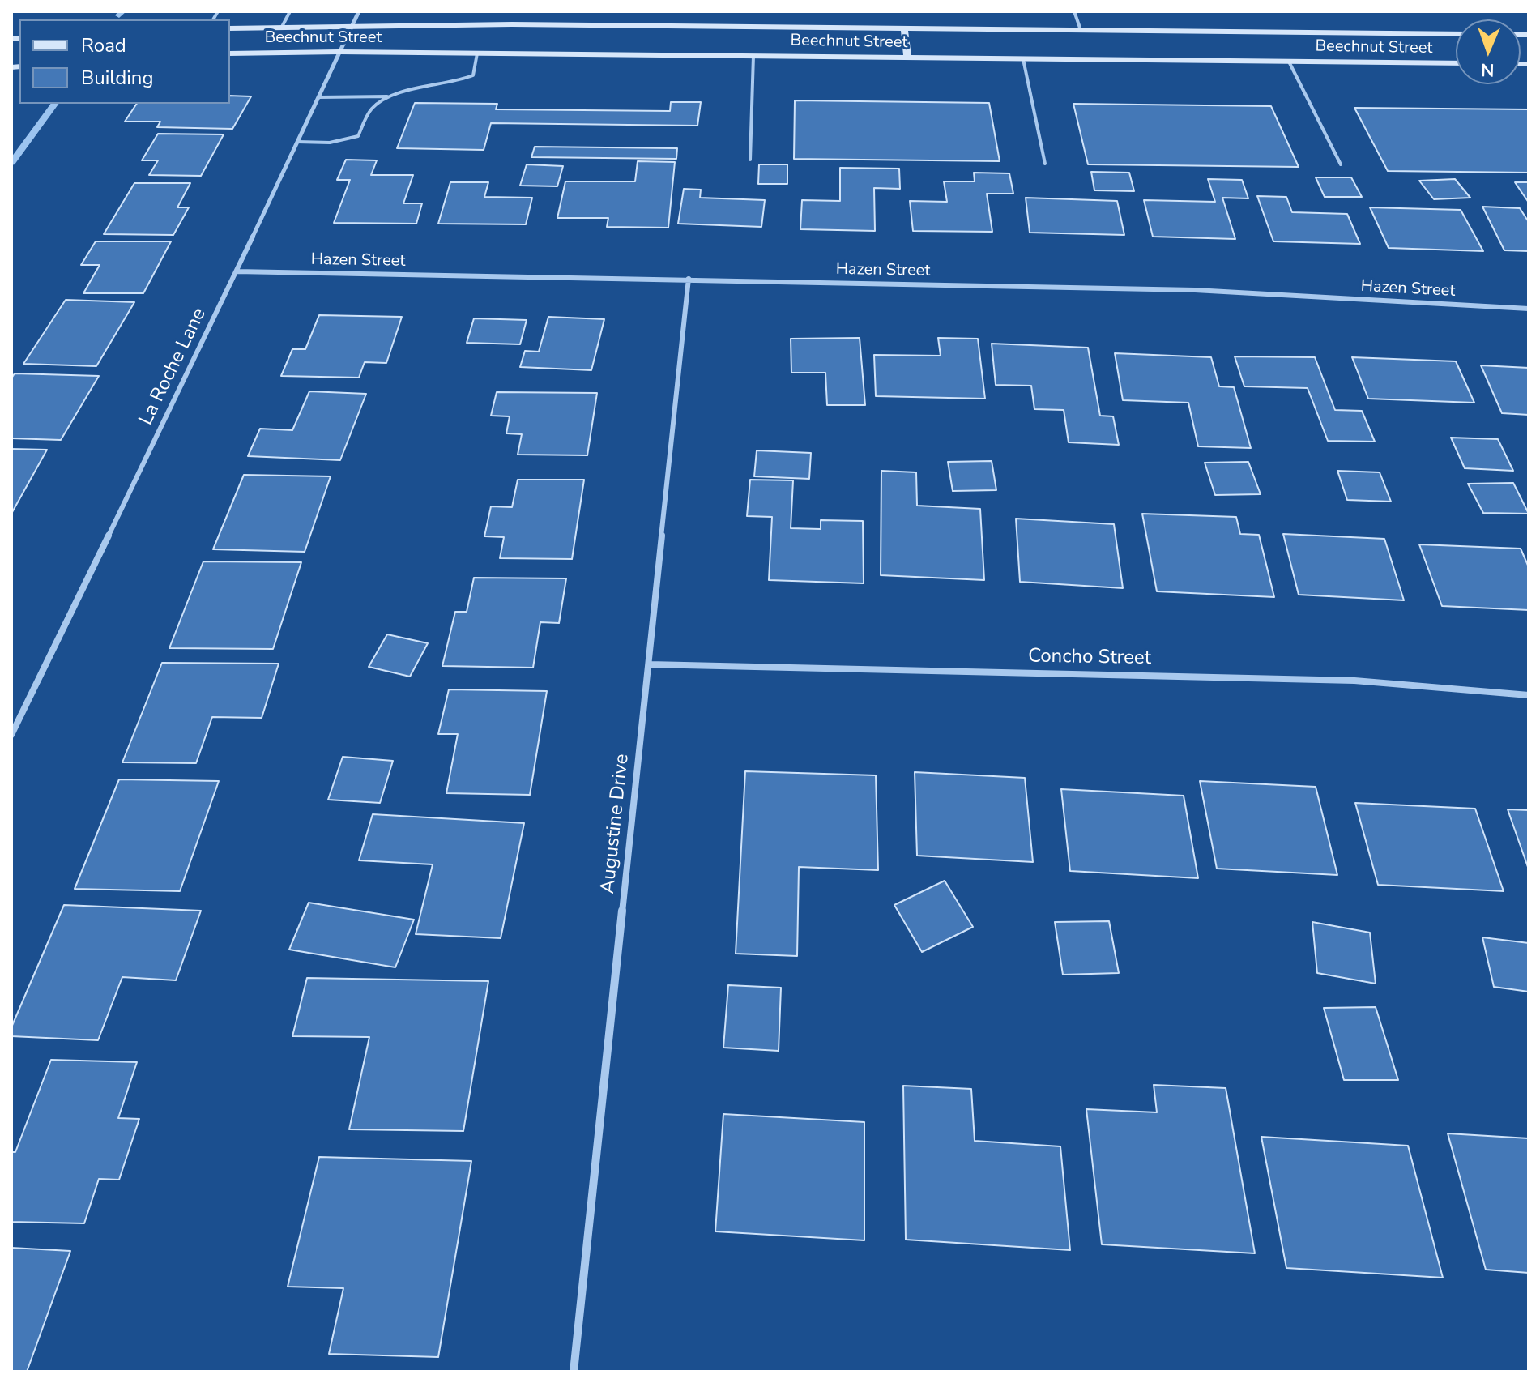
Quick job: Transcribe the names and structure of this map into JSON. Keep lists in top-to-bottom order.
{
  "streets": {
    "main road": ["Beechnut Street"],
    "street": [
      "Hazen Street",
      "La Roche Lane",
      "Concho Street",
      "Augustine Drive"
    ]
  },
  "crossings": [
    ["Beechnut Street", "La Roche Lane"],
    ["Hazen Street", "La Roche Lane"],
    ["Hazen Street", "Augustine Drive"],
    ["Concho Street", "Augustine Drive"]
  ],
  "legend": ["Road", "Building"],
  "north": "bottom"
}
